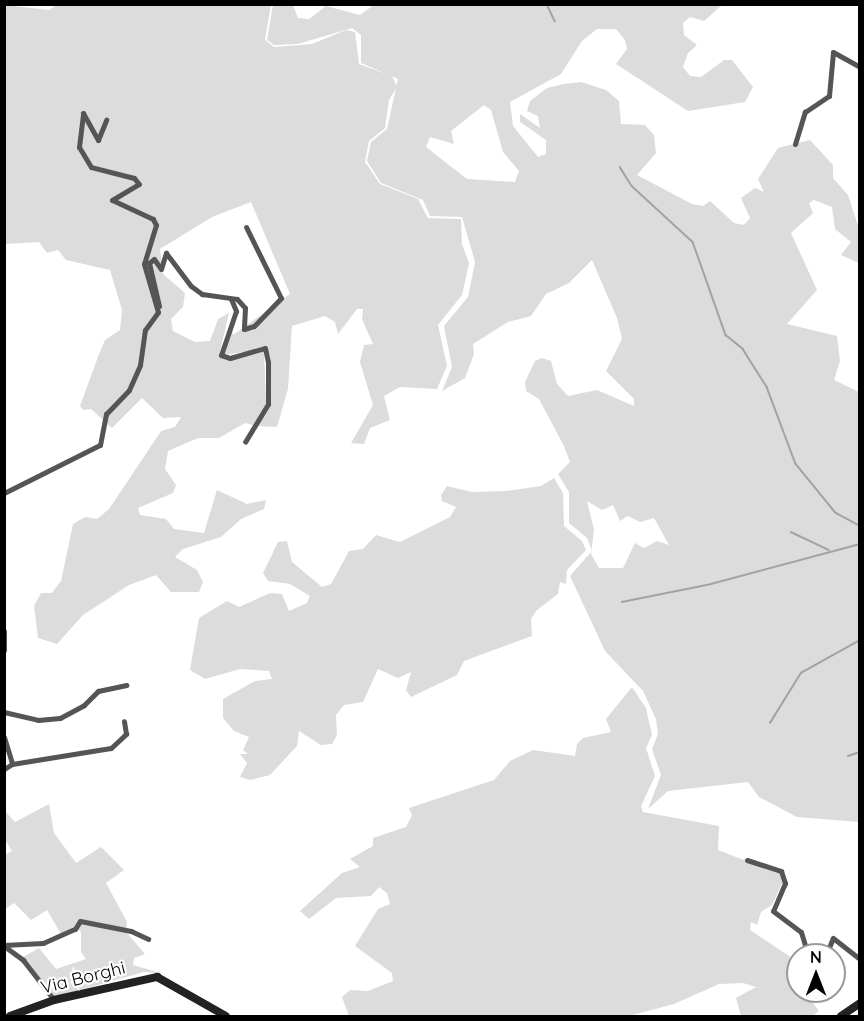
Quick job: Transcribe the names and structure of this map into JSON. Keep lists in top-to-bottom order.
{
  "streets": {
    "main road": ["Via Borghi"]
  },
  "north": "top"
}
